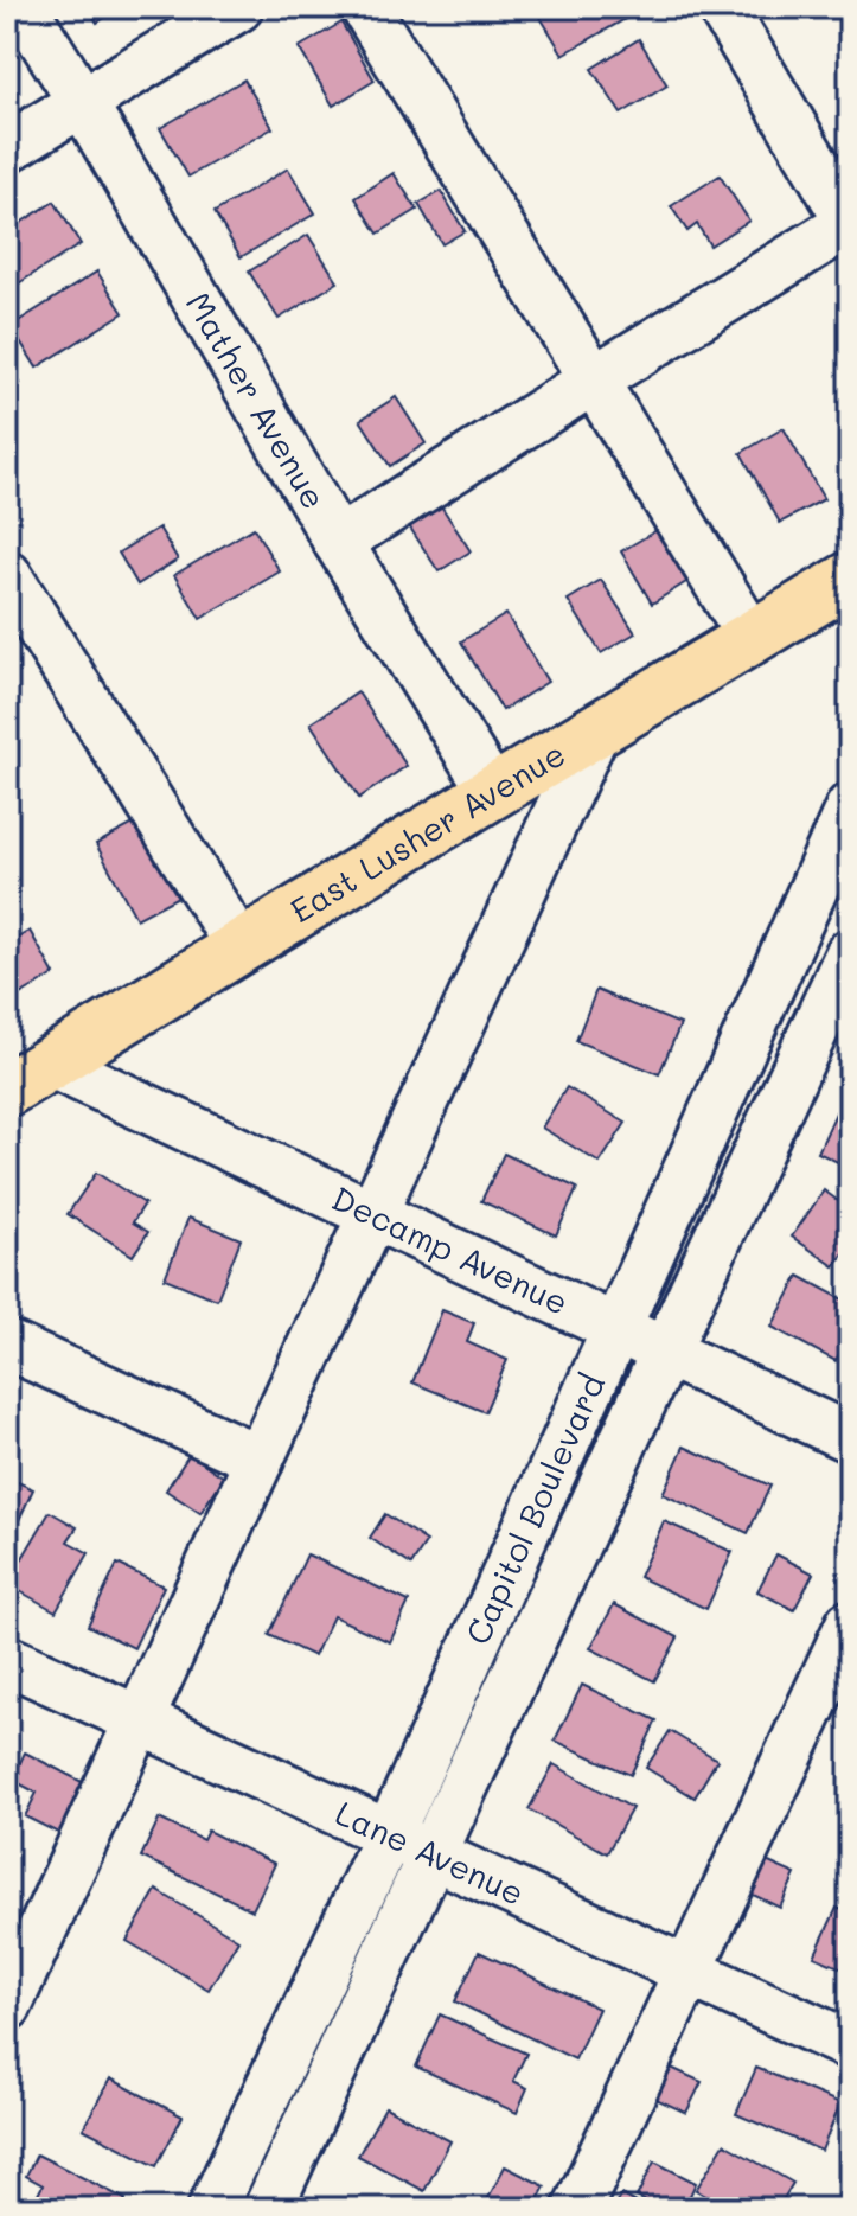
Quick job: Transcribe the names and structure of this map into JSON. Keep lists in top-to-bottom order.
{
  "streets": {
    "main road": ["East Lusher Avenue"],
    "street": [
      "Mather Avenue",
      "Decamp Avenue",
      "Capitol Boulevard",
      "Lane Avenue"
    ]
  },
  "crossings": [
    ["Mather Avenue", "East Lusher Avenue"],
    ["East Lusher Avenue", "Decamp Avenue"],
    ["Decamp Avenue", "Capitol Boulevard"],
    ["Capitol Boulevard", "Lane Avenue"]
  ]
}
